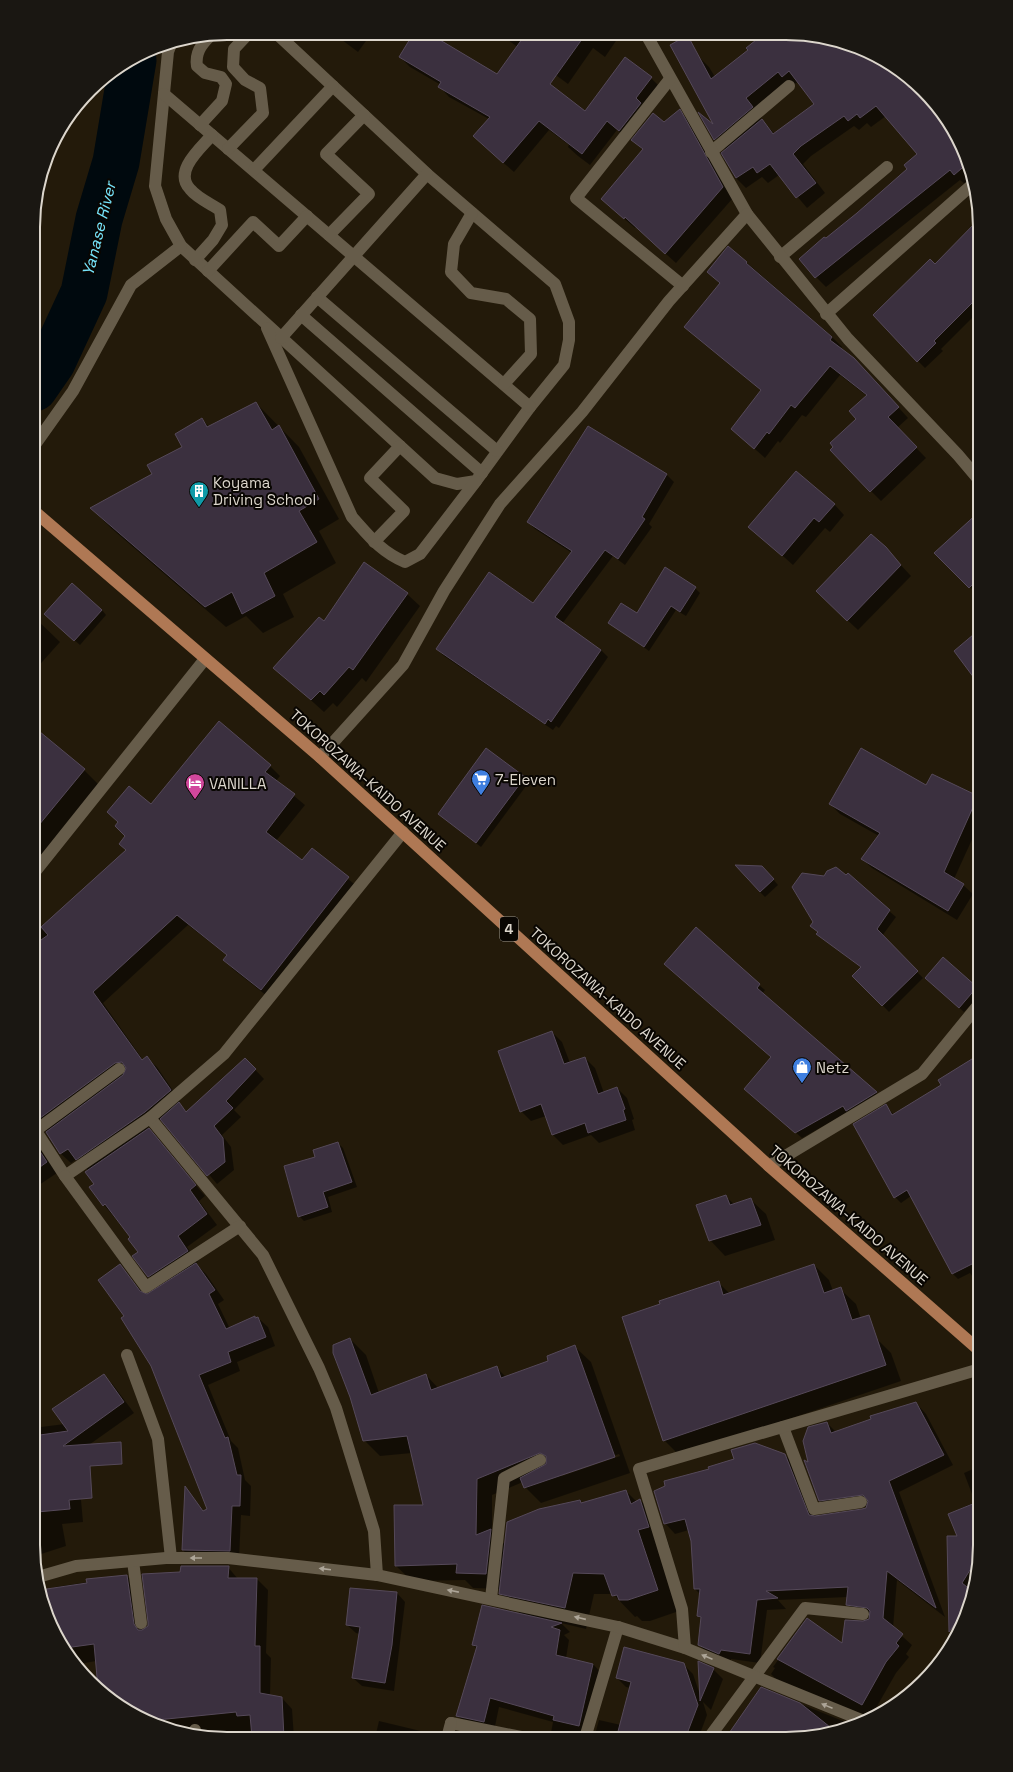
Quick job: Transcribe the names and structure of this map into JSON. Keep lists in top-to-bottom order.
{
  "streets": {
    "main road": ["TOKOROZAWA-KAIDO AVENUE", "4"]
  },
  "water": ["Yanase River"],
  "places": {
    "building": ["Koyama Driving School"],
    "supermarket": ["7-Eleven"],
    "hotel": ["VANILLA"],
    "shop": ["Netz"]
  }
}
